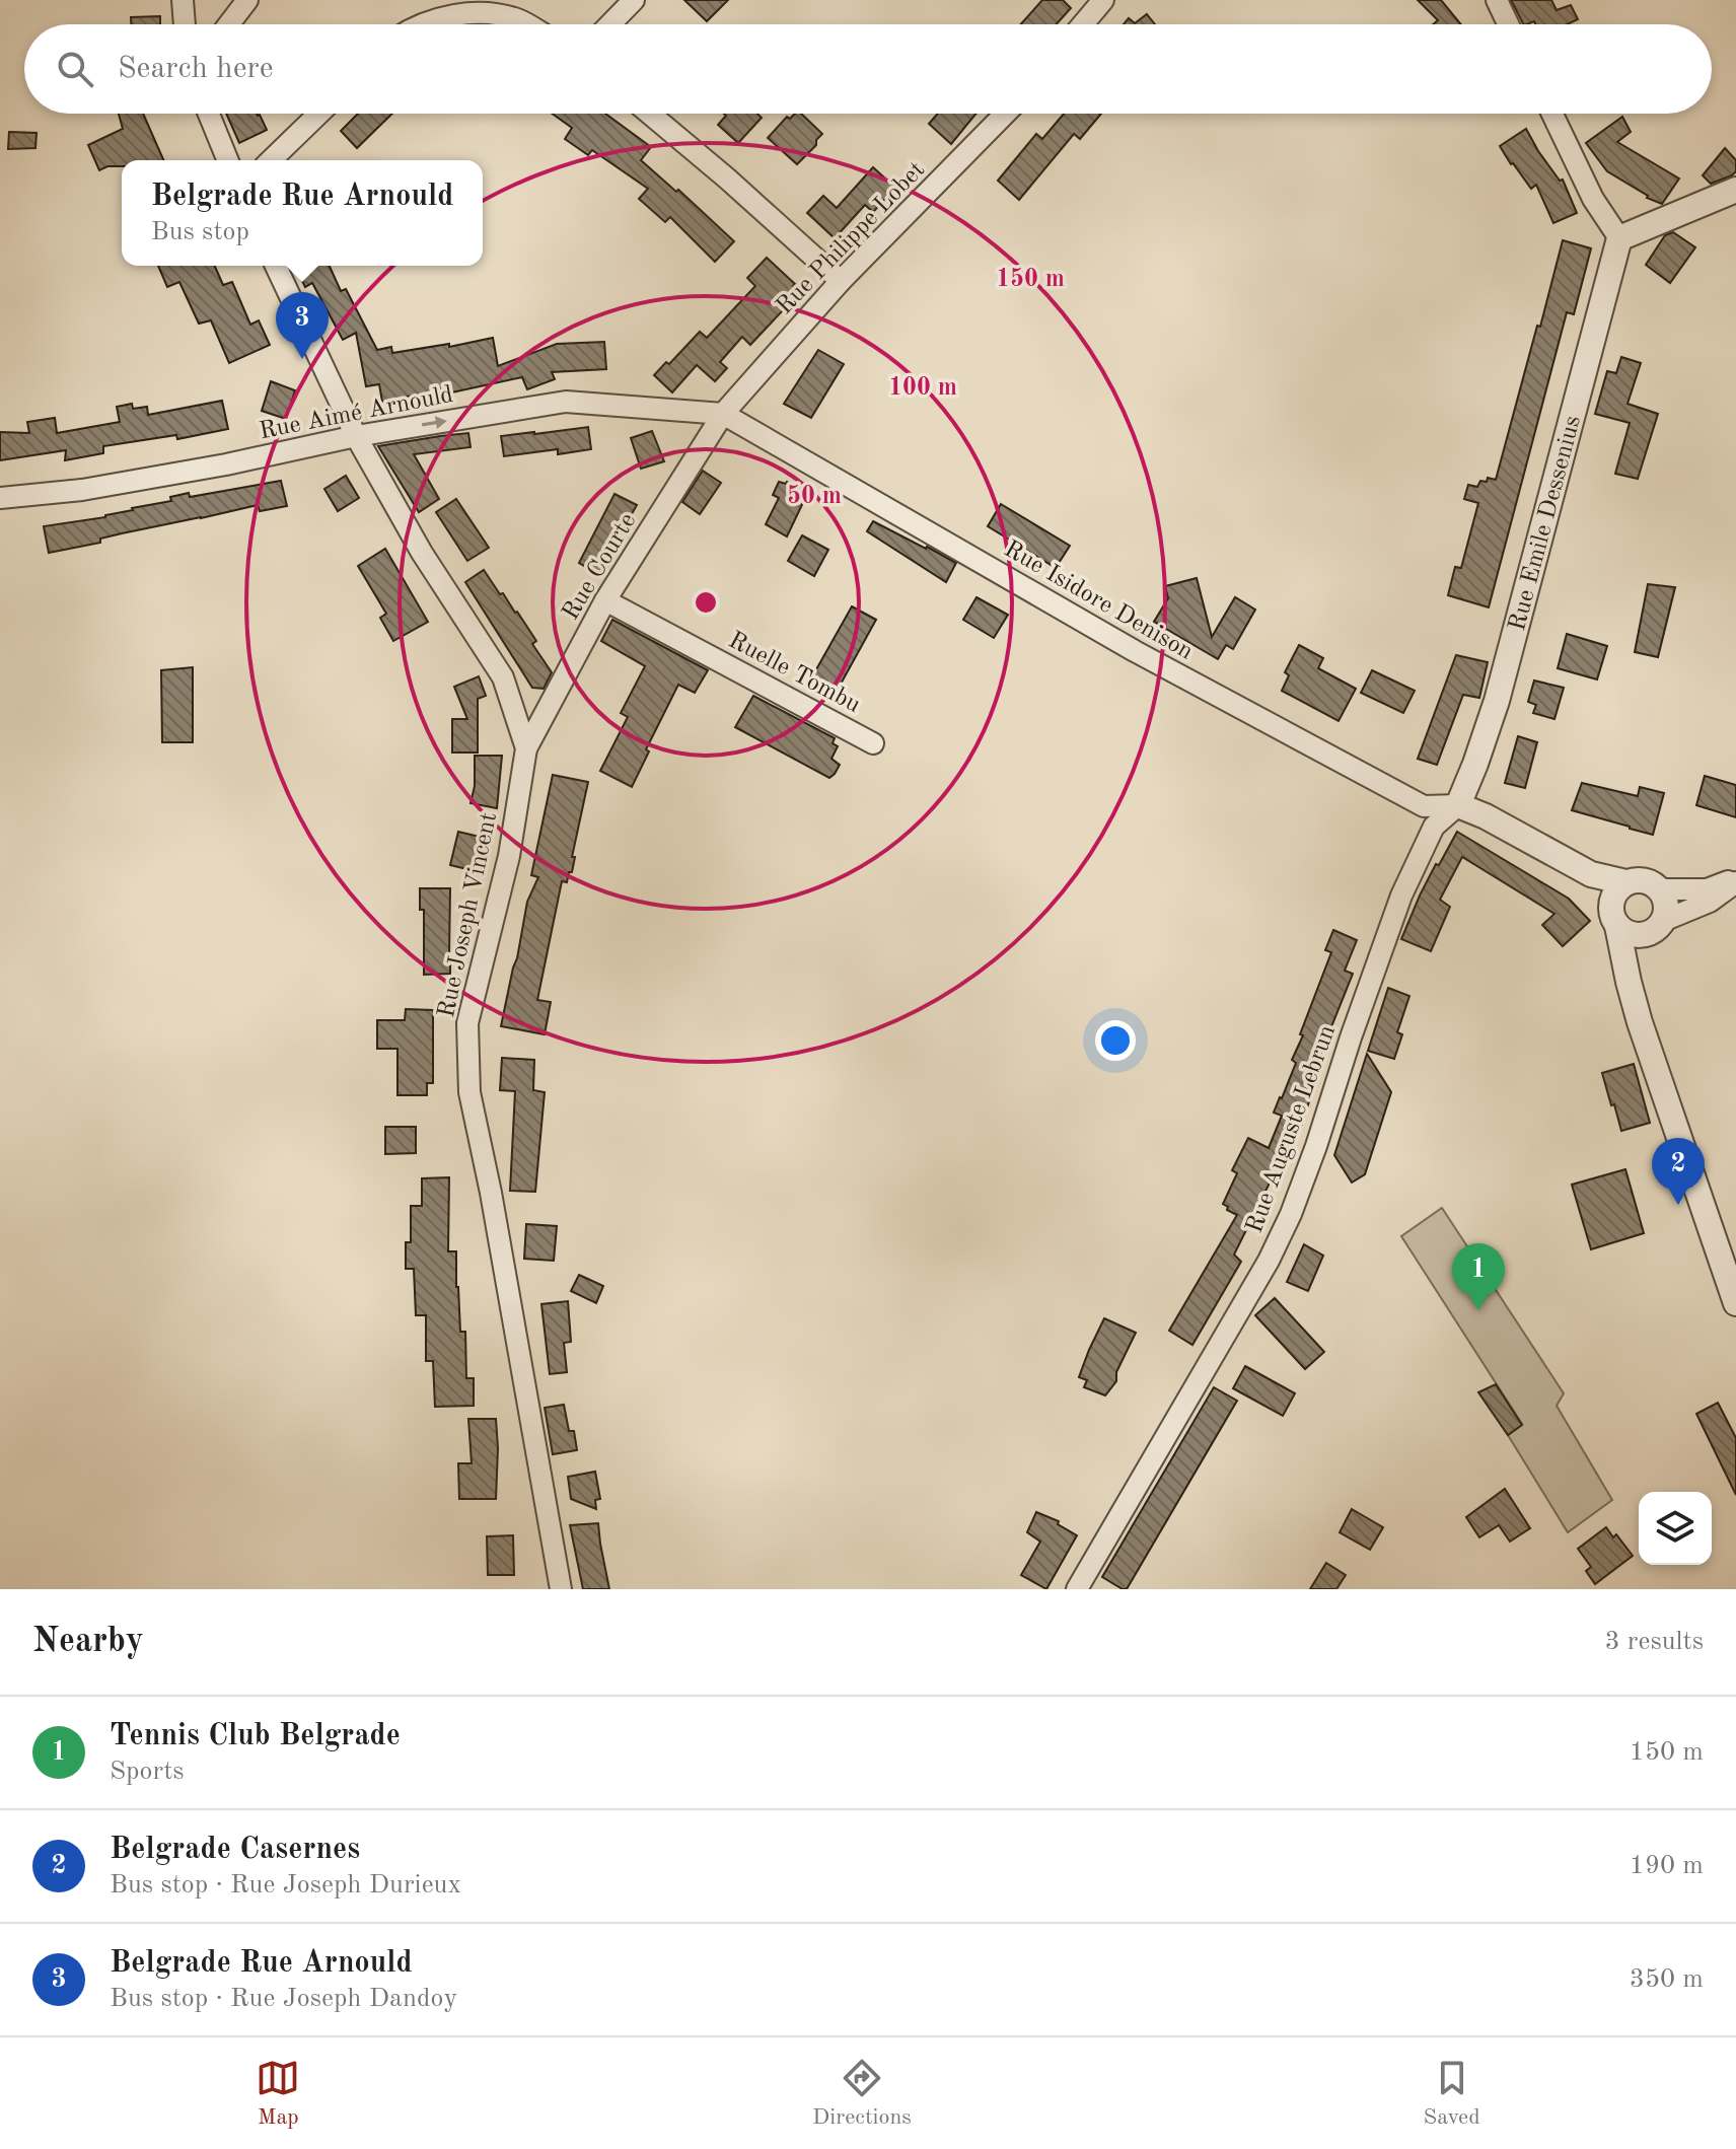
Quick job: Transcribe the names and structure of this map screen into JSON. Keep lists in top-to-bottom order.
{
  "streets": {
    "street": [
      "Rue Philippe Lobet",
      "Rue Aimé Arnould",
      "Rue Emile Dessenius",
      "Rue Courte",
      "Rue Isidore Denison",
      "Ruelle Tombu",
      "Rue Joseph Vincent",
      "Rue Auguste Lebrun"
    ]
  },
  "crossings": [
    ["Rue Philippe Lobet", "Rue Aimé Arnould"],
    ["Rue Philippe Lobet", "Rue Courte"],
    ["Rue Philippe Lobet", "Rue Isidore Denison"],
    ["Rue Aimé Arnould", "Rue Courte"],
    ["Rue Aimé Arnould", "Rue Isidore Denison"],
    ["Rue Aimé Arnould", "Rue Joseph Vincent"],
    ["Rue Emile Dessenius", "Rue Isidore Denison"],
    ["Rue Emile Dessenius", "Rue Auguste Lebrun"],
    ["Rue Courte", "Rue Isidore Denison"],
    ["Rue Courte", "Ruelle Tombu"],
    ["Rue Courte", "Rue Joseph Vincent"],
    ["Rue Isidore Denison", "Rue Auguste Lebrun"]
  ],
  "one_way": ["Rue Aimé Arnould"],
  "page": {
    "search": "Search here",
    "popup": ["Belgrade Rue Arnould", "Bus stop"],
    "pins": ["3", "2", "1"],
    "heading": ["Nearby", "3 results"],
    "list": [
      {
        "mark": "1",
        "name": "Tennis Club Belgrade",
        "note": "Sports",
        "value": "150 m"
      },
      {
        "mark": "2",
        "name": "Belgrade Casernes",
        "note": "Bus stop · Rue Joseph Durieux",
        "value": "190 m"
      },
      {
        "mark": "3",
        "name": "Belgrade Rue Arnould",
        "note": "Bus stop · Rue Joseph Dandoy",
        "value": "350 m"
      }
    ],
    "nav": ["Map", "Directions", "Saved"]
  },
  "rings": ["150 m", "100 m", "50 m"]
}
